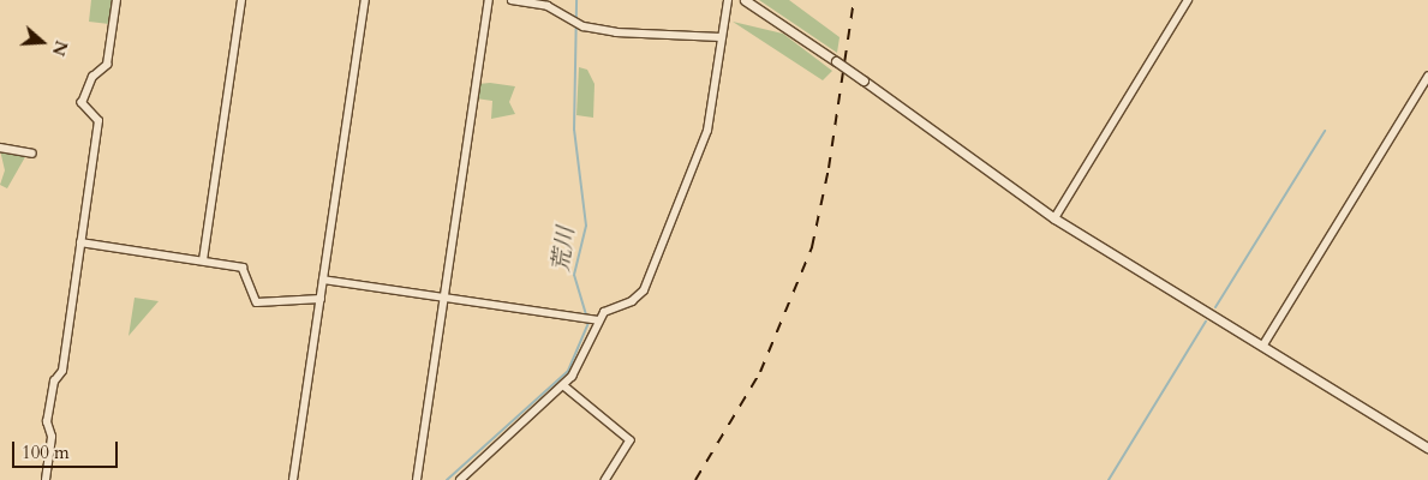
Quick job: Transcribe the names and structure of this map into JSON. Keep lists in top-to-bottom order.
{
  "water": ["荒川"],
  "scale_bar": "100 m",
  "north": "right"
}
